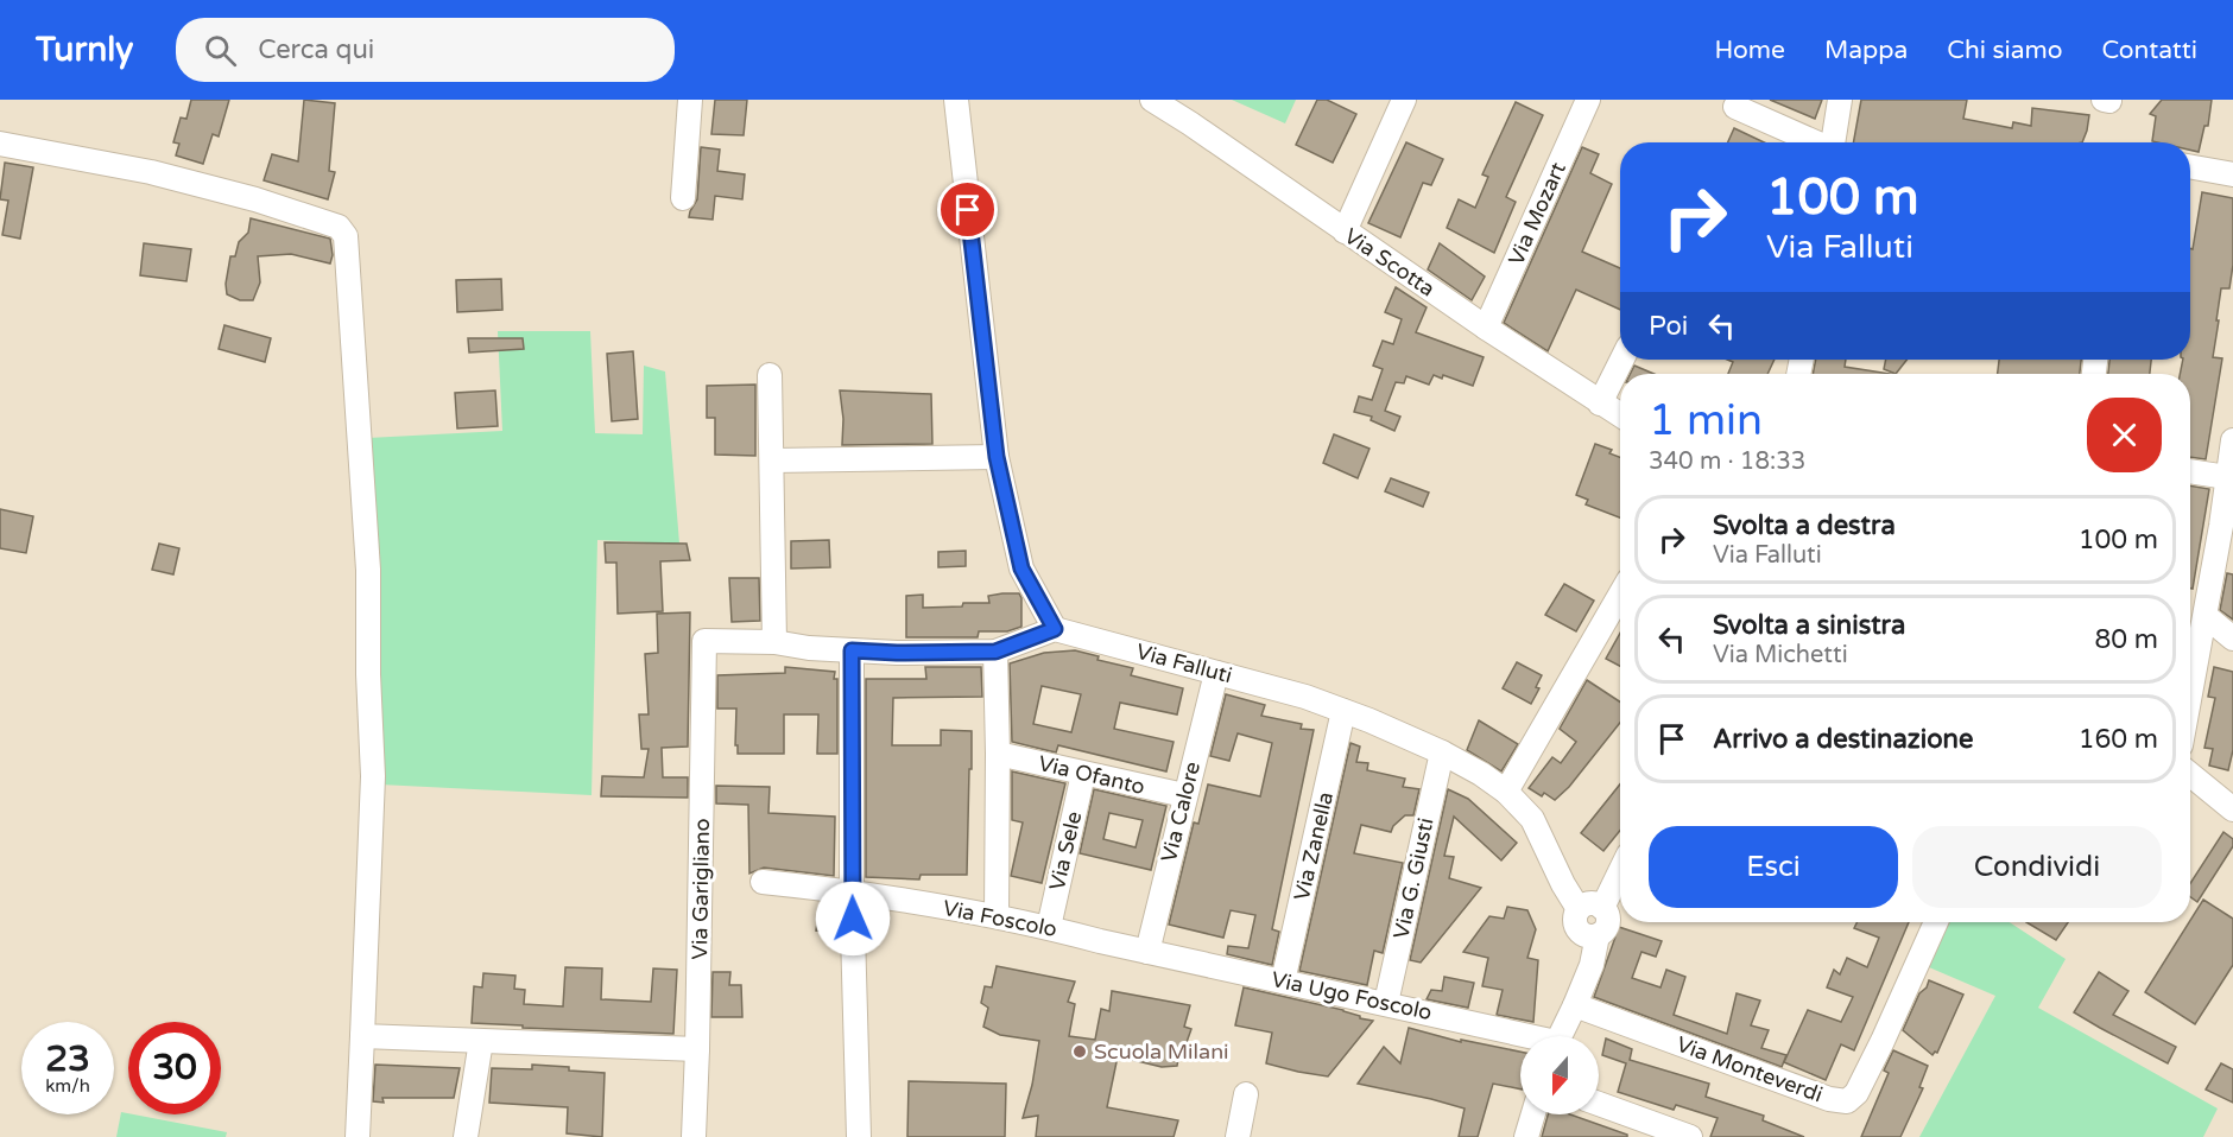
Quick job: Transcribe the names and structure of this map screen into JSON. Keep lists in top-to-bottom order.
{
  "streets": {
    "street": [
      "Via Mozart",
      "Via Scotta",
      "Via Falluti",
      "Via Ofanto",
      "Via Calore",
      "Via Zanella",
      "Via Sele",
      "Via G. Giusti",
      "Via Garigliano",
      "Via Foscolo",
      "Via Ugo Foscolo",
      "Via Monteverdi"
    ]
  },
  "crossings": [
    ["Via Mozart", "Via Scotta"],
    ["Via Falluti", "Via Calore"],
    ["Via Falluti", "Via Zanella"],
    ["Via Falluti", "Via G. Giusti"],
    ["Via Ofanto", "Via Calore"],
    ["Via Ofanto", "Via Sele"],
    ["Via Calore", "Via Foscolo"],
    ["Via Calore", "Via Ugo Foscolo"],
    ["Via Zanella", "Via Ugo Foscolo"],
    ["Via Sele", "Via Foscolo"],
    ["Via G. Giusti", "Via Ugo Foscolo"],
    ["Via Foscolo", "Via Ugo Foscolo"]
  ],
  "places": ["Scuola Milani"],
  "north": "bottom",
  "page": {
    "header": "Turnly",
    "search": "Cerca qui",
    "nav": [
      "Home",
      "Mappa",
      "Chi siamo",
      "Contatti"
    ],
    "turn": ["100 m", "Via Falluti"],
    "then": "Poi",
    "heading": ["1 min", "340 m · 18:33"],
    "list": [
      {
        "name": "Svolta a destra",
        "note": "Via Falluti",
        "value": "100 m"
      },
      {
        "name": "Svolta a sinistra",
        "note": "Via Michetti",
        "value": "80 m"
      },
      {
        "name": "Arrivo a destinazione",
        "value": "160 m"
      }
    ],
    "buttons": ["Esci", "Condividi"],
    "speed": "23 km/h",
    "limit": "30"
  }
}
